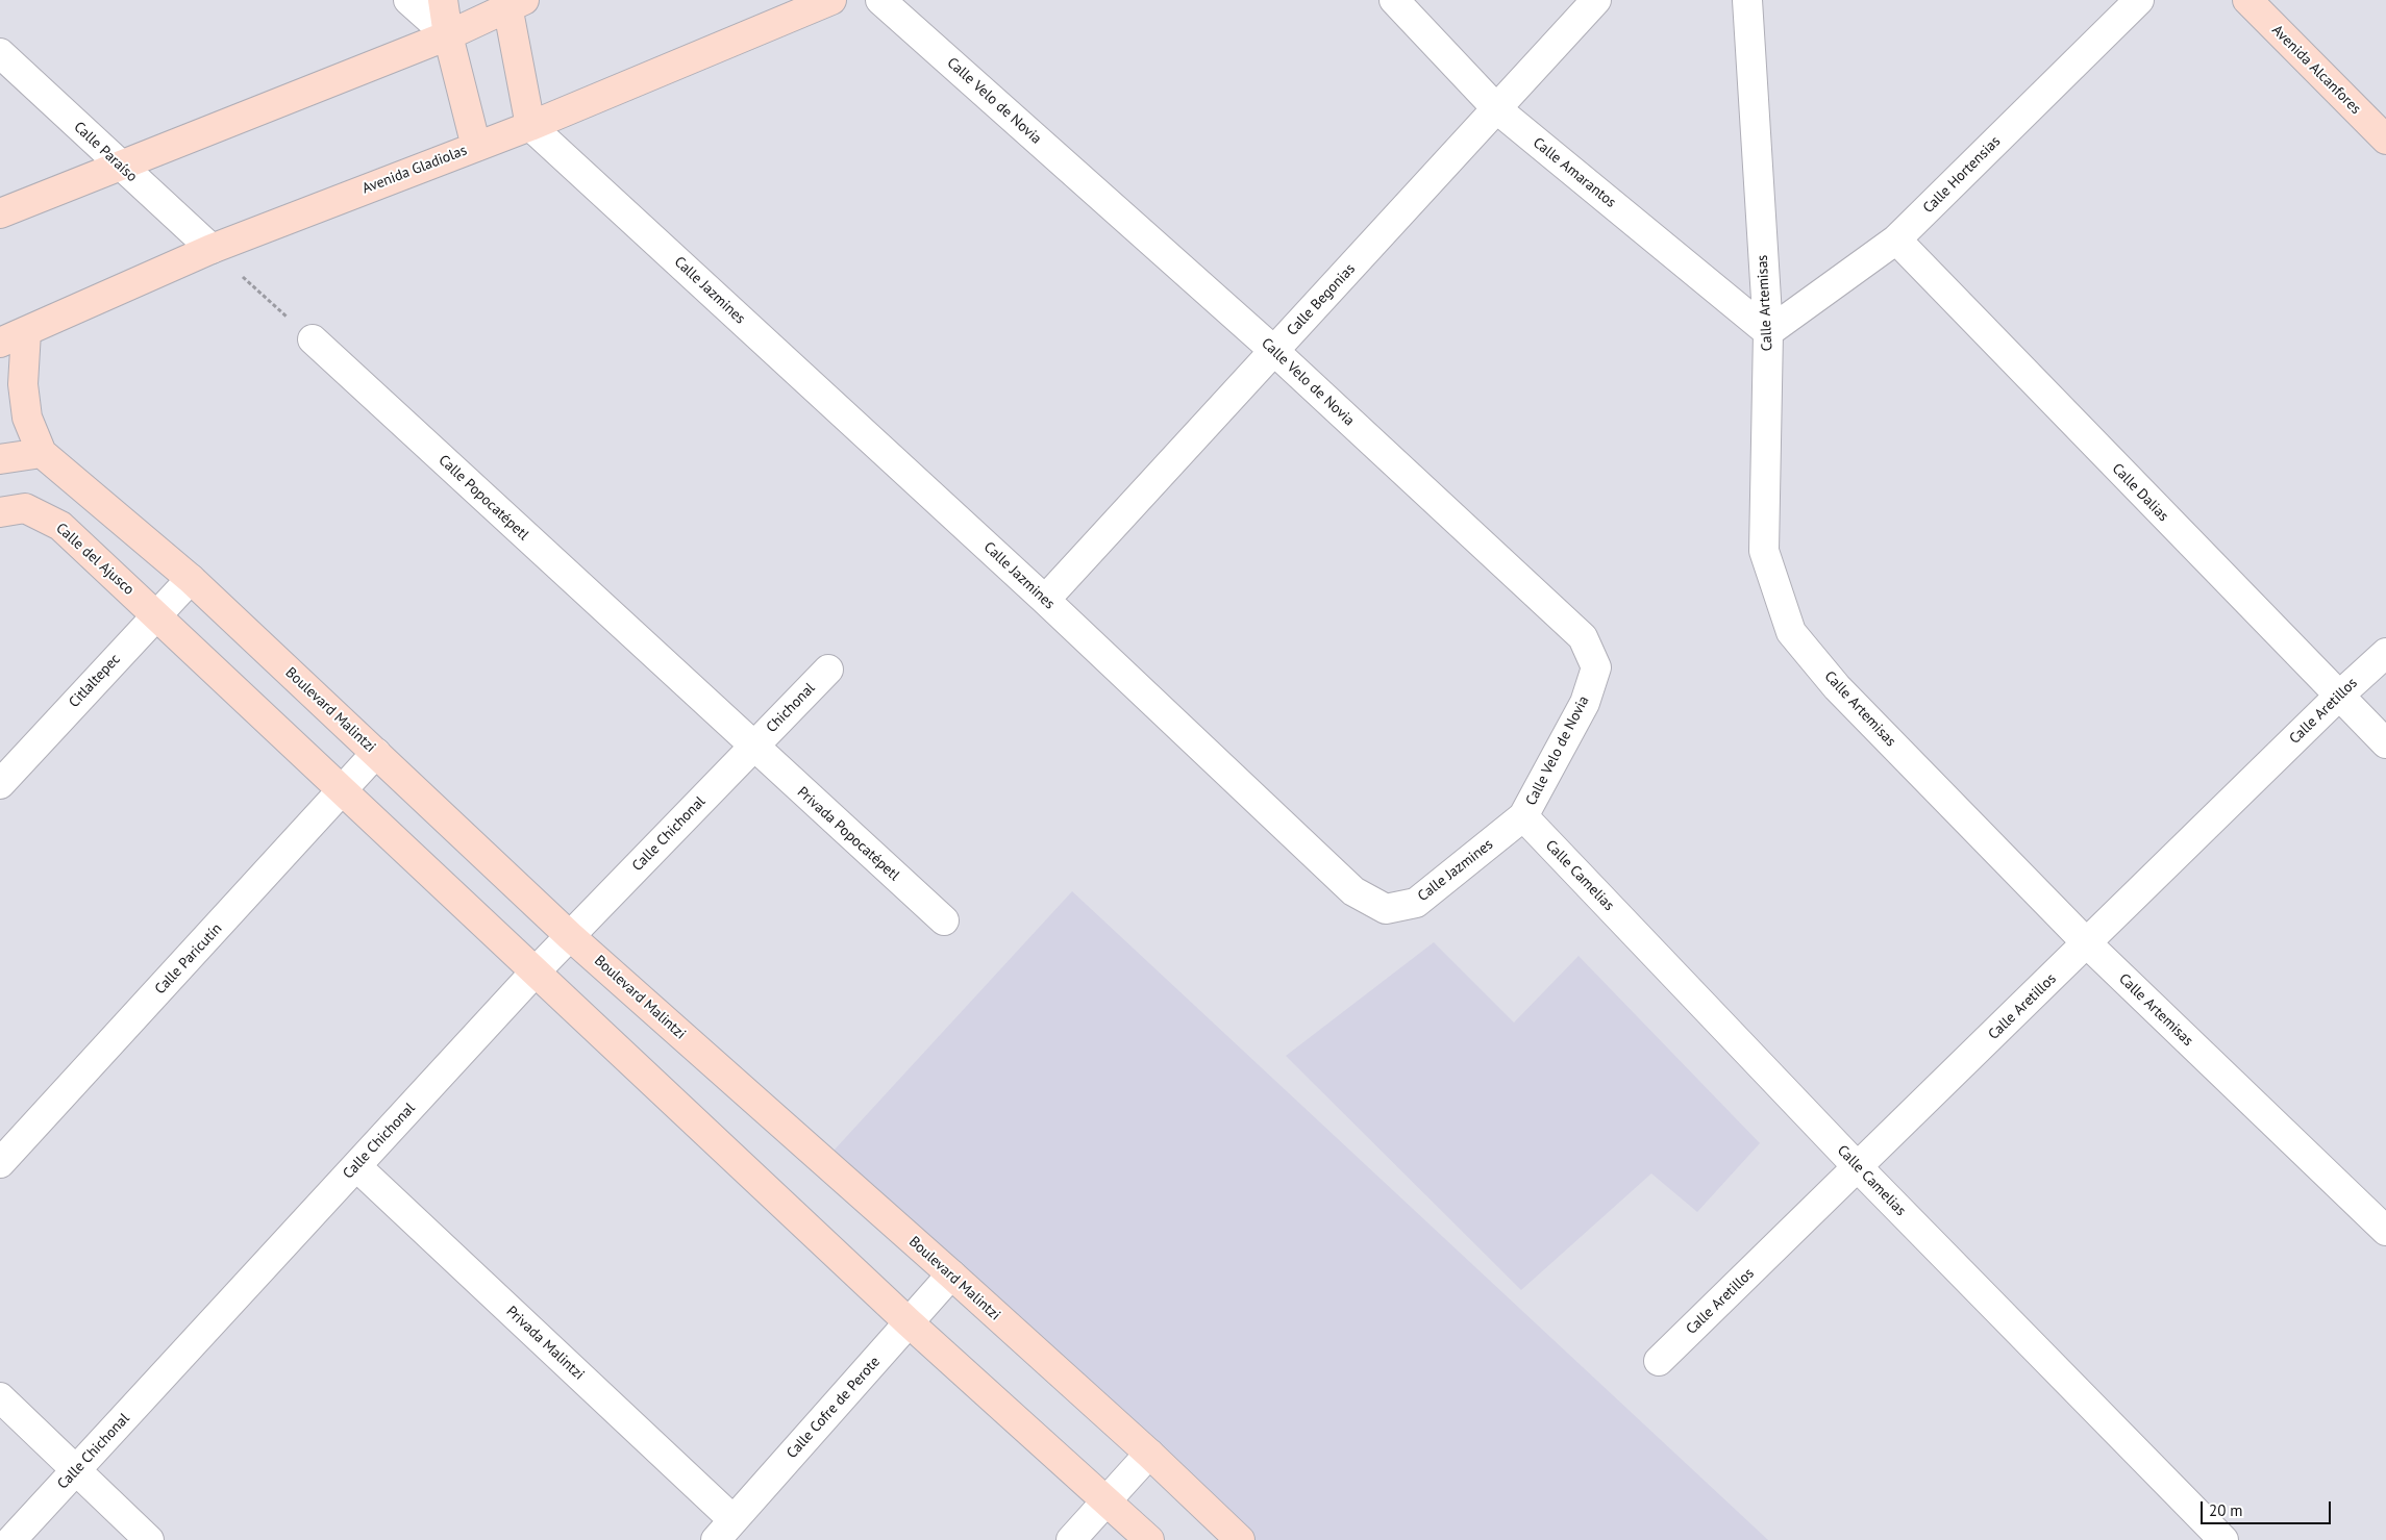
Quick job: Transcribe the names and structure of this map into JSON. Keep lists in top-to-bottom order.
{
  "streets": {
    "street": [
      "Avenida Alcanfores",
      "Calle Velo de Novia",
      "Calle Paraíso",
      "Avenida Gladiolas",
      "Calle Amarantos",
      "Calle Hortensias",
      "Calle Jazmines",
      "Calle Begonias",
      "Calle Artemisas",
      "Calle Dalias",
      "Calle Popocatépetl",
      "Calle del Ajusco",
      "Citlaltepec",
      "Chichonal",
      "Boulevard Malintzi",
      "Calle Aretillos",
      "Calle Chichonal",
      "Privada Popocatépetl",
      "Calle Camelias",
      "Calle Paricutín",
      "Privada Malintzi",
      "Calle Cofre de Perote"
    ]
  },
  "crossings": [
    ["Calle Velo de Novia", "Calle Jazmines"],
    ["Calle Velo de Novia", "Calle Begonias"],
    ["Calle Velo de Novia", "Calle Camelias"],
    ["Calle Paraíso", "Avenida Gladiolas"],
    ["Avenida Gladiolas", "Calle Jazmines"],
    ["Calle Amarantos", "Calle Hortensias"],
    ["Calle Amarantos", "Calle Begonias"],
    ["Calle Amarantos", "Calle Artemisas"],
    ["Calle Hortensias", "Calle Artemisas"],
    ["Calle Hortensias", "Calle Dalias"],
    ["Calle Jazmines", "Calle Begonias"],
    ["Calle Jazmines", "Calle Camelias"],
    ["Calle Artemisas", "Calle Aretillos"],
    ["Calle Dalias", "Calle Aretillos"],
    ["Calle Popocatépetl", "Chichonal"],
    ["Calle Popocatépetl", "Calle Chichonal"],
    ["Calle Popocatépetl", "Privada Popocatépetl"],
    ["Calle del Ajusco", "Citlaltepec"],
    ["Citlaltepec", "Boulevard Malintzi"],
    ["Chichonal", "Calle Chichonal"],
    ["Chichonal", "Privada Popocatépetl"],
    ["Boulevard Malintzi", "Calle Chichonal"],
    ["Boulevard Malintzi", "Calle Paricutín"],
    ["Boulevard Malintzi", "Calle Cofre de Perote"],
    ["Calle Aretillos", "Calle Camelias"],
    ["Calle Chichonal", "Privada Popocatépetl"],
    ["Calle Chichonal", "Privada Malintzi"],
    ["Privada Malintzi", "Calle Cofre de Perote"]
  ],
  "scale_bar": "20 m"
}
